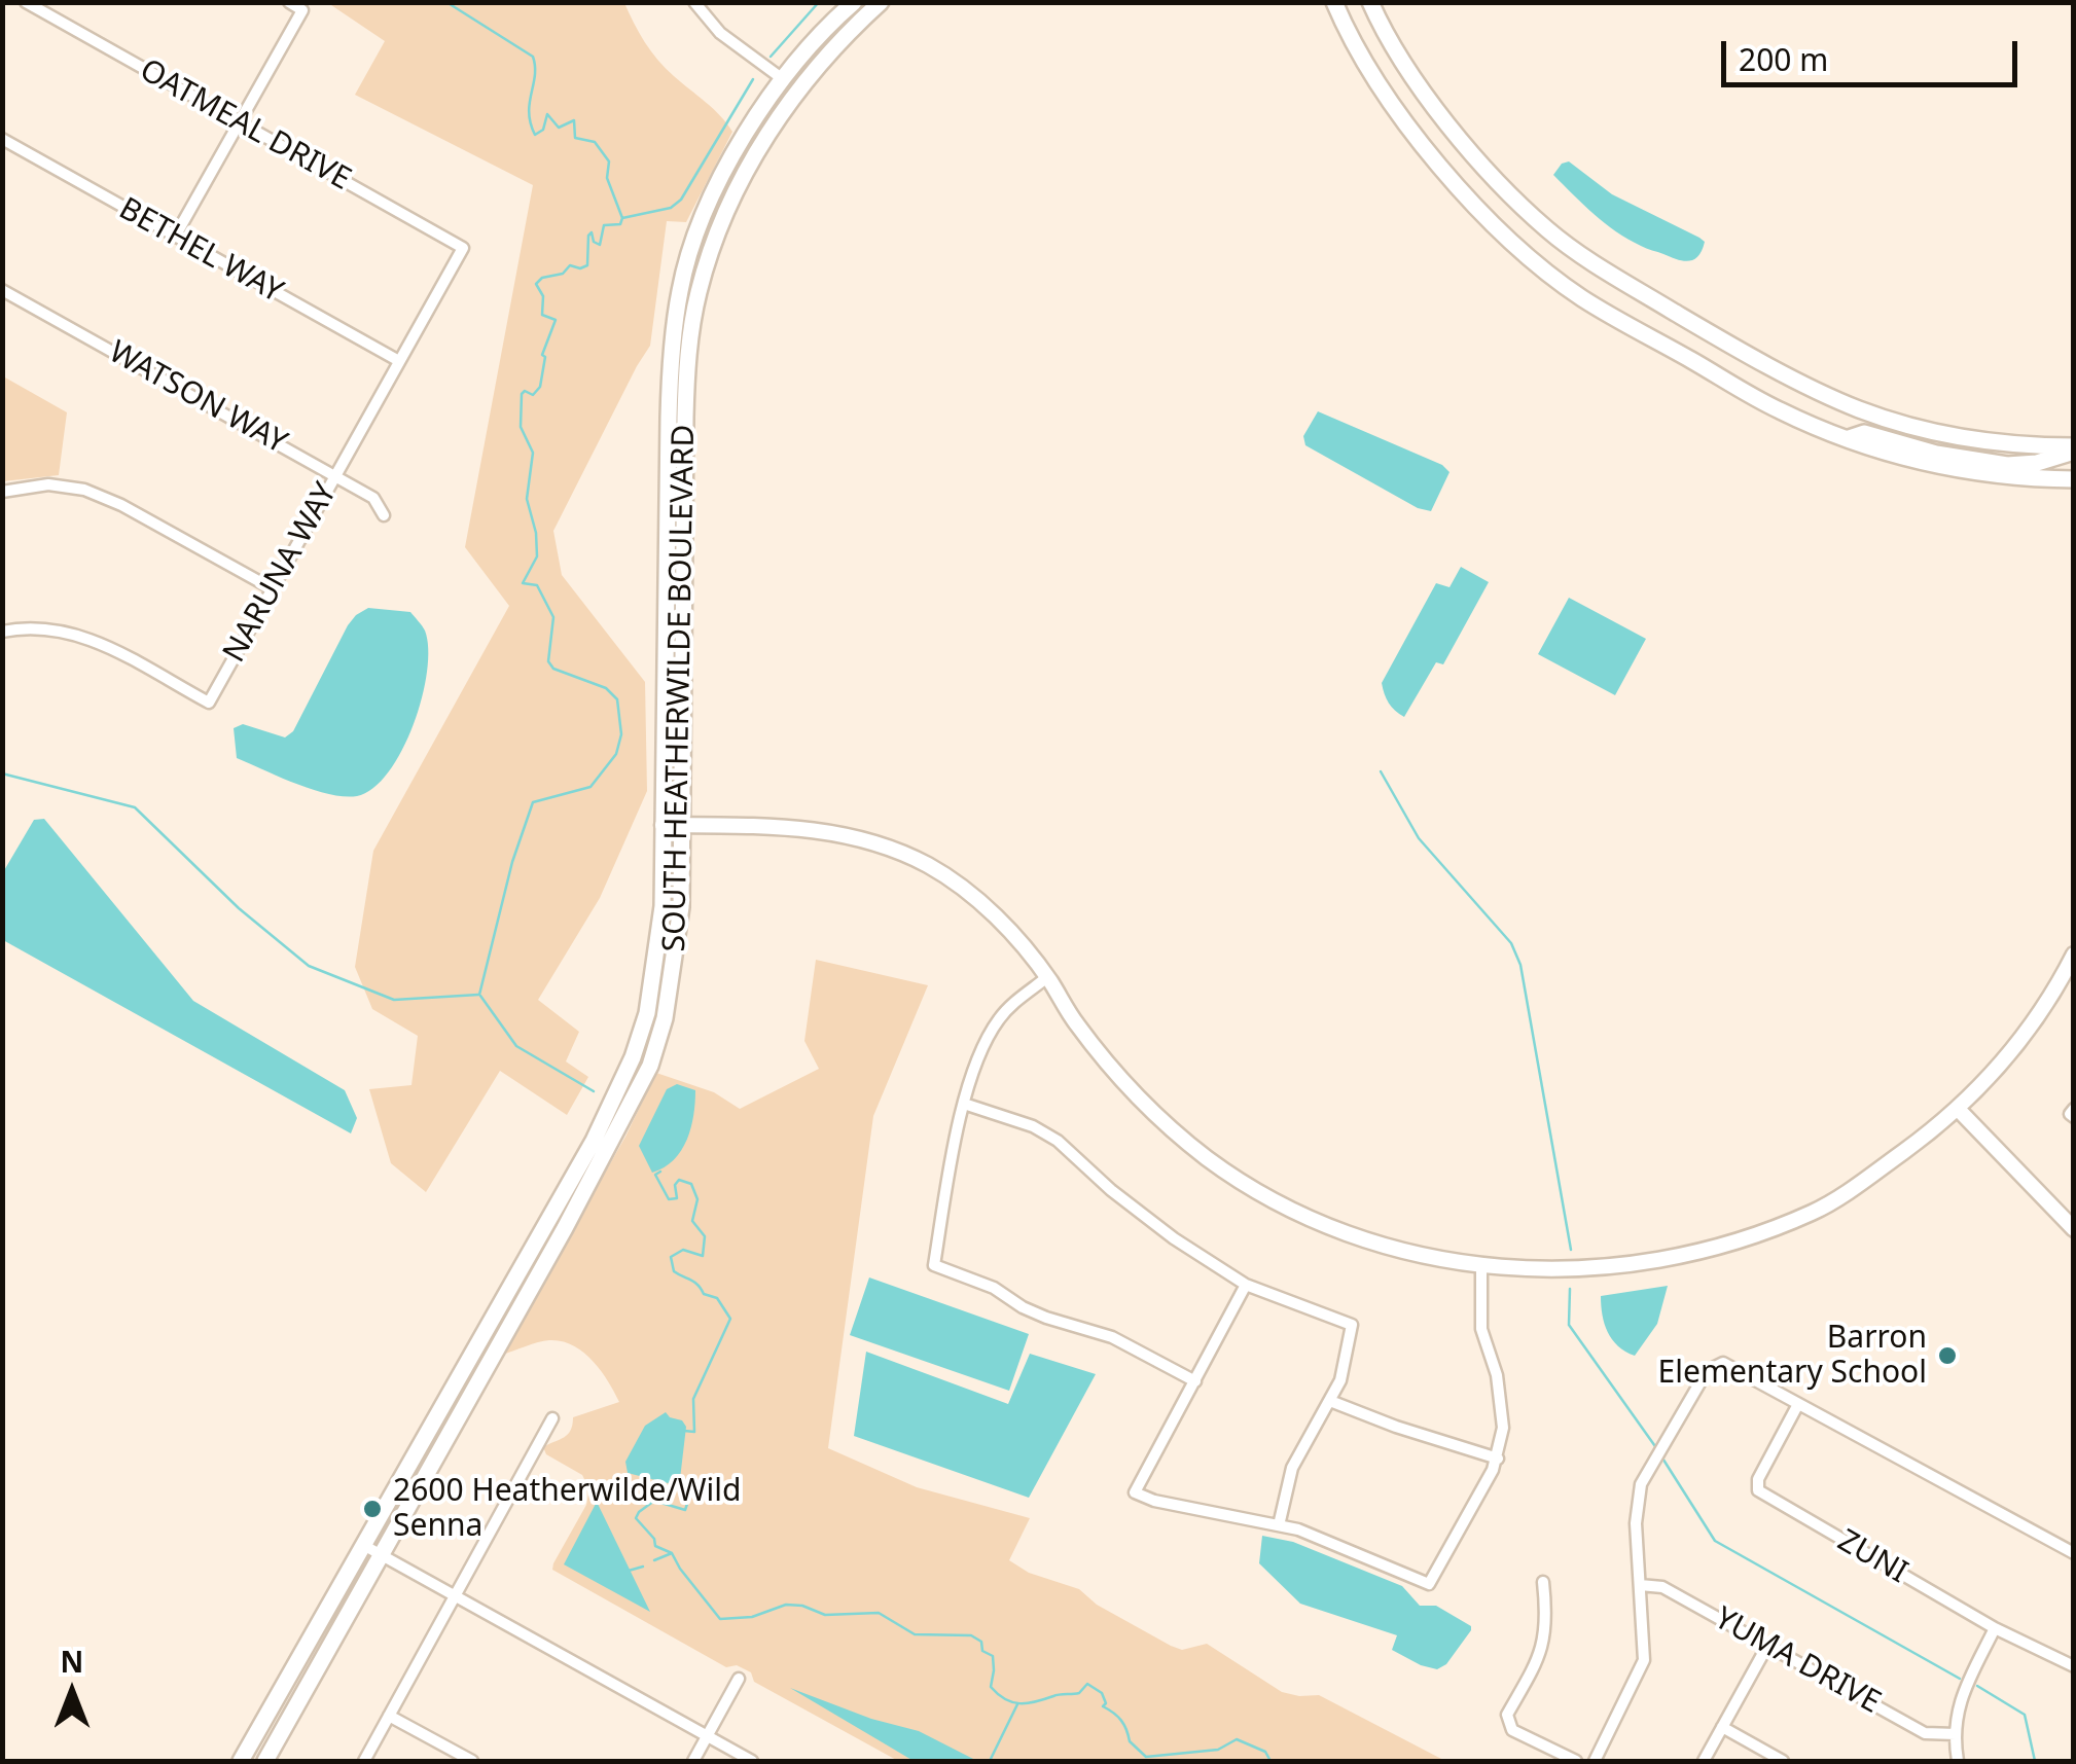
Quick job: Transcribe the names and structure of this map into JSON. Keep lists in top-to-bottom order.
{
  "streets": {
    "main road": ["SOUTH HEATHERWILDE BOULEVARD"],
    "street": [
      "OATMEAL DRIVE",
      "BETHEL WAY",
      "WATSON WAY",
      "NARUNA WAY",
      "ZUNI",
      "YUMA DRIVE"
    ]
  },
  "crossings": [
    ["OATMEAL DRIVE", "NARUNA WAY"],
    ["BETHEL WAY", "NARUNA WAY"],
    ["WATSON WAY", "NARUNA WAY"]
  ],
  "places": ["Barron Elementary School", "2600 Heatherwilde/Wild Senna"],
  "scale_bar": "200 m",
  "north": "top"
}
